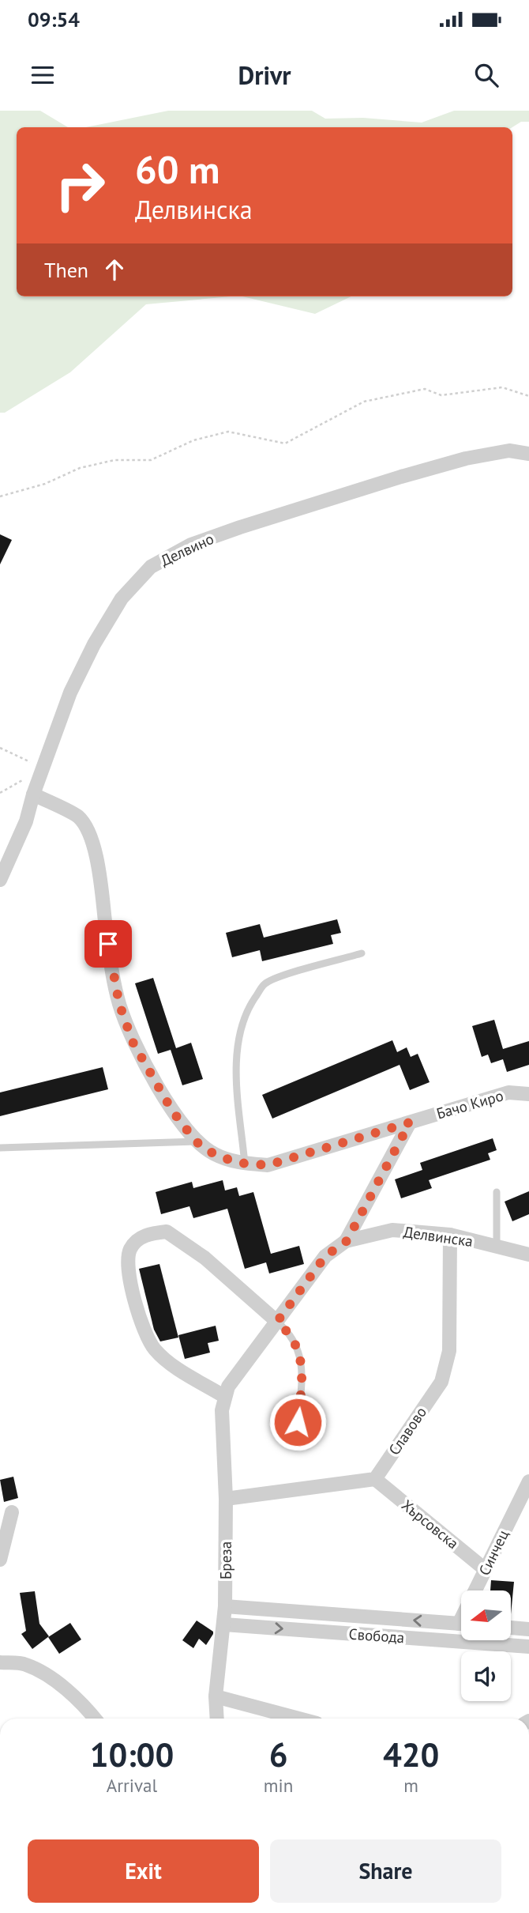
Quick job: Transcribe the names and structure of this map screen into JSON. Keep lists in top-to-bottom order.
{
  "streets": {
    "street": [
      "Делвино",
      "Бачо Киро",
      "Делвинска",
      "Славово",
      "Хърсовска",
      "Синчец",
      "Бреза",
      "Свобода"
    ]
  },
  "crossings": [
    ["Делвино", "Бачо Киро"],
    ["Делвинска", "Славово"],
    ["Делвинска", "Бреза"],
    ["Славово", "Хърсовска"],
    ["Хърсовска", "Синчец"],
    ["Бреза", "Свобода"]
  ],
  "north": "left",
  "page": {
    "status": "09:54",
    "header": "Drivr",
    "turn": ["60 m", "Делвинска"],
    "then": "Then",
    "eta": [
      "10:00",
      "Arrival",
      "6",
      "min",
      "420",
      "m"
    ],
    "buttons": ["Exit", "Share"]
  }
}
